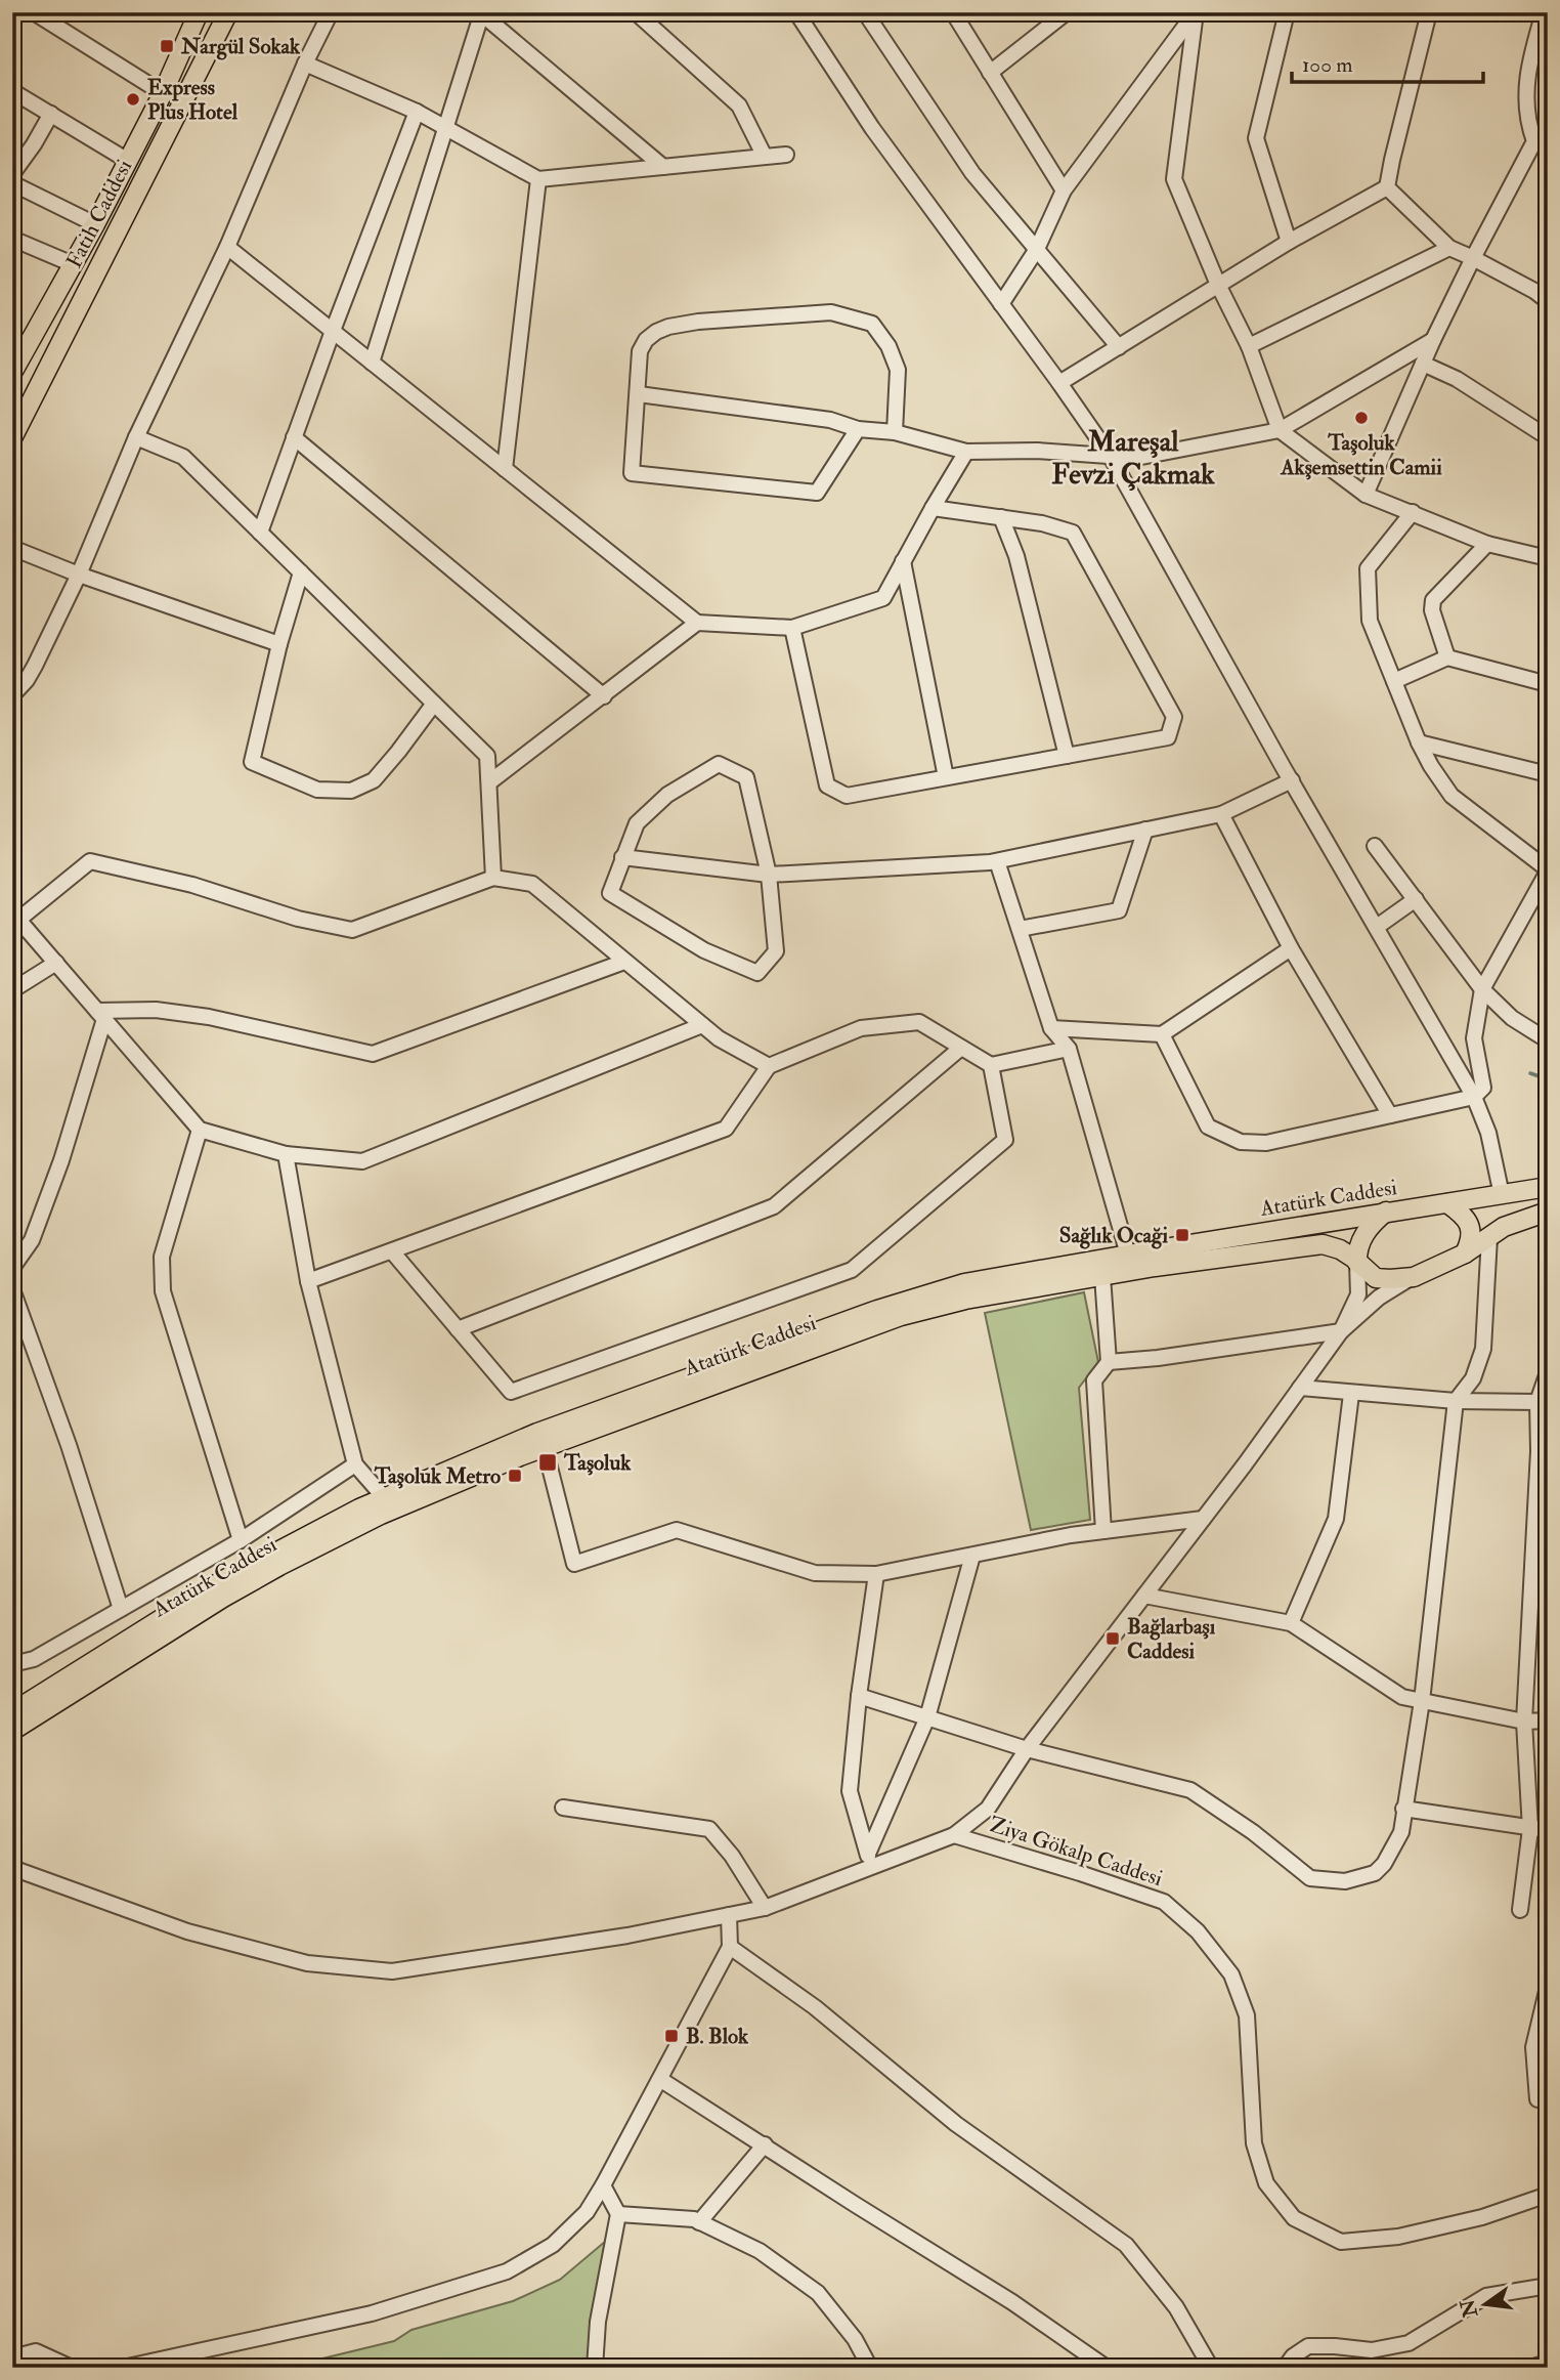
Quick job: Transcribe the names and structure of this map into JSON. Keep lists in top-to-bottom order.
{
  "streets": {
    "main road": ["Fatih Caddesi", "Atatürk Caddesi"],
    "street": ["Ziya Gökalp Caddesi"]
  },
  "districts": ["Mareşal Fevzi Çakmak"],
  "places": {
    "transit": [
      "Nargül Sokak",
      "Sağlık Ocaği",
      "Taşoluk",
      "Taşoluk Metro",
      "Bağlarbaşı Caddesi",
      "B. Blok"
    ],
    "other": ["Express Plus Hotel", "Taşoluk Akşemsettin Camii"]
  },
  "scale_bar": "100 m",
  "north": "left"
}
